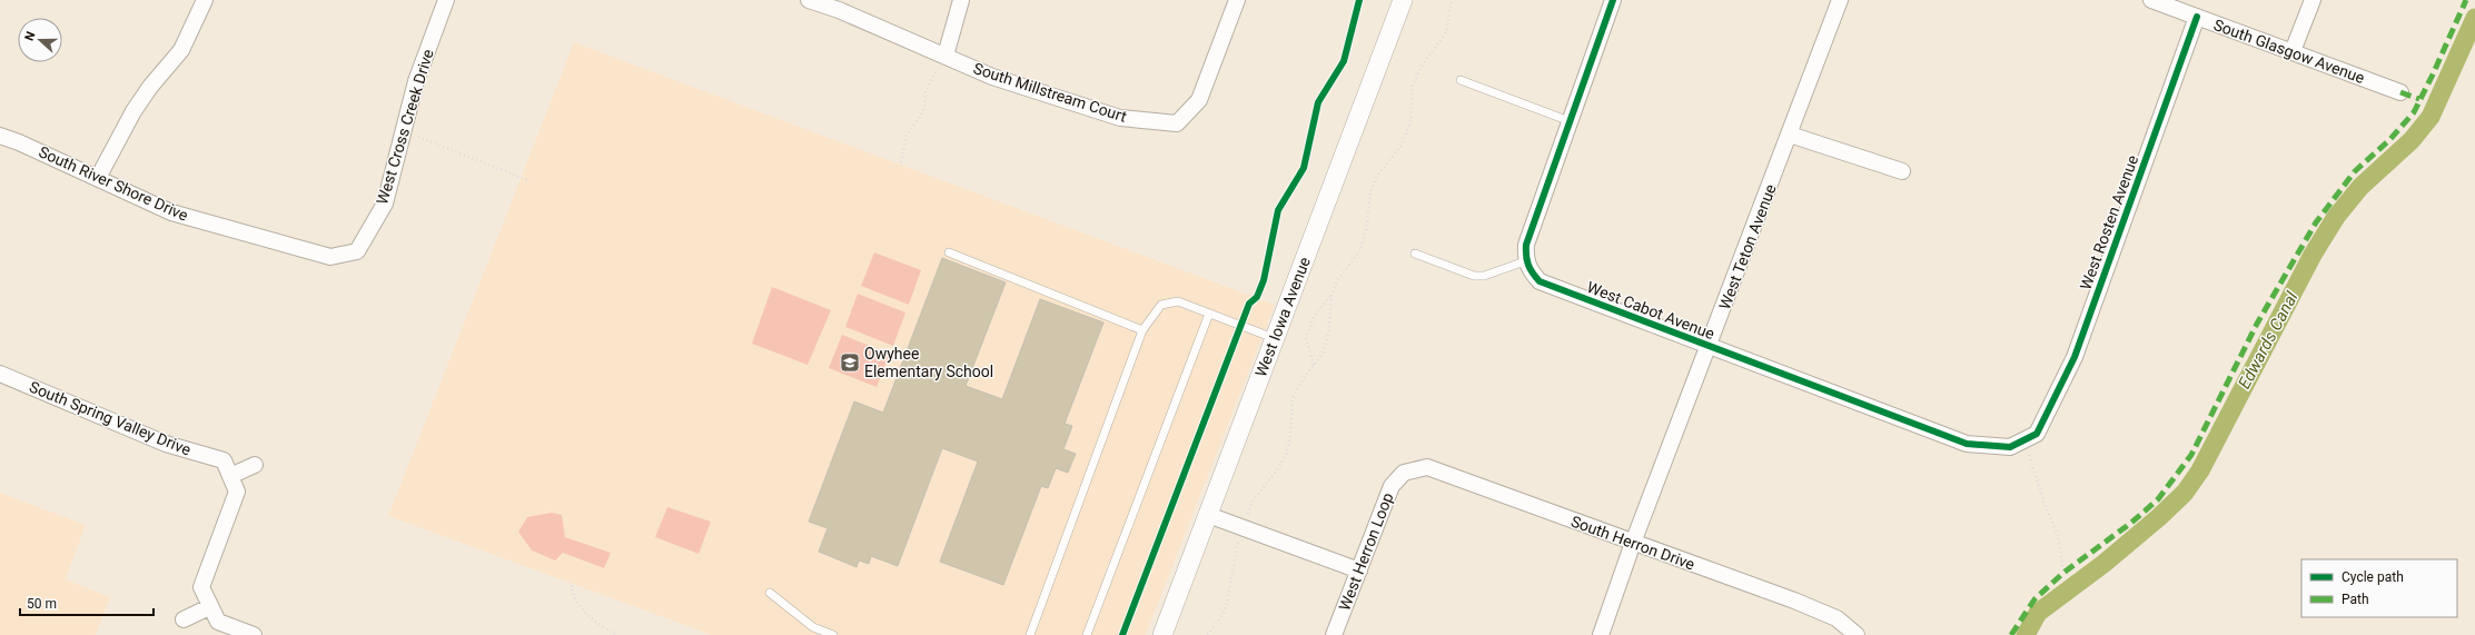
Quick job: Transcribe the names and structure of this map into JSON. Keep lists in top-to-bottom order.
{
  "streets": {
    "street": [
      "South Glasgow Avenue",
      "South Millstream Court",
      "West Cross Creek Drive",
      "South River Shore Drive",
      "West Rosten Avenue",
      "West Teton Avenue",
      "West Cabot Avenue",
      "West Iowa Avenue",
      "South Spring Valley Drive",
      "South Herron Drive",
      "West Herron Loop"
    ]
  },
  "crossings": [
    ["South Glasgow Avenue", "West Rosten Avenue"],
    ["West Cross Creek Drive", "South River Shore Drive"],
    ["West Rosten Avenue", "West Cabot Avenue"],
    ["West Teton Avenue", "West Cabot Avenue"],
    ["West Teton Avenue", "South Herron Drive"],
    ["South Herron Drive", "West Herron Loop"]
  ],
  "water": ["Edwards Canal"],
  "places": {
    "school or university": ["Owyhee Elementary School"]
  },
  "legend": ["Cycle path", "Path"],
  "scale_bar": "50 m",
  "north": "left"
}
